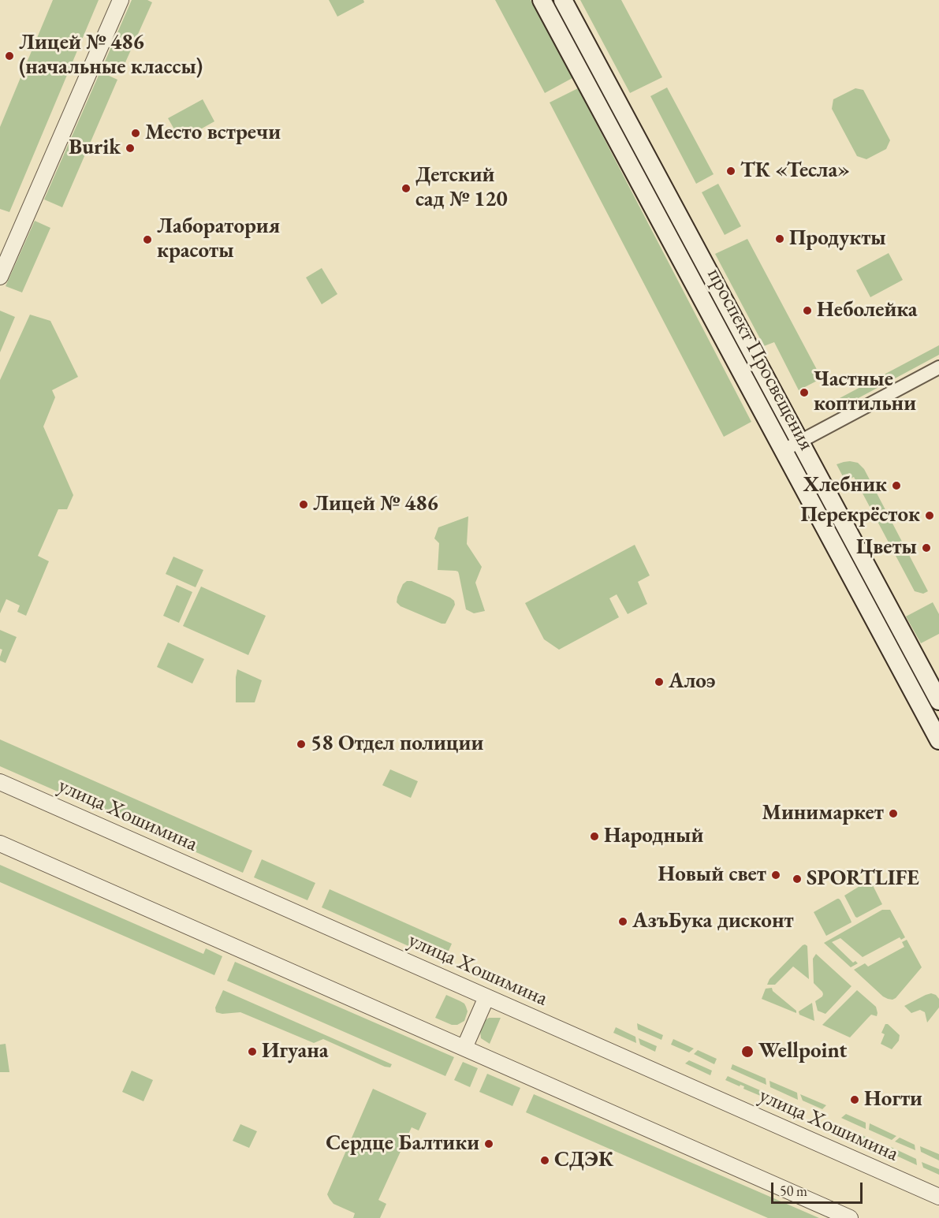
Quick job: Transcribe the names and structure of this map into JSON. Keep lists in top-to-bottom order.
{
  "streets": {
    "main road": ["проспект Просвещения"],
    "street": ["улица Хошимина"]
  },
  "places": [
    "Лицей № 486 (начальные классы)",
    "Место встречи",
    "Burik",
    "ТК «Тесла»",
    "Детский сад № 120",
    "Продукты",
    "Лаборатория красоты",
    "Неболейка",
    "Частные коптильни",
    "Хлебник",
    "Лицей № 486",
    "Перекрёсток",
    "Цветы",
    "Алоэ",
    "58 Отдел полиции",
    "Минимаркет",
    "Народный",
    "Новый свет",
    "SPORTLIFE",
    "АзъБука дисконт",
    "Игуана",
    "Wellpoint",
    "Ногти",
    "Сердце Балтики",
    "СДЭК"
  ],
  "scale_bar": "50 m"
}
